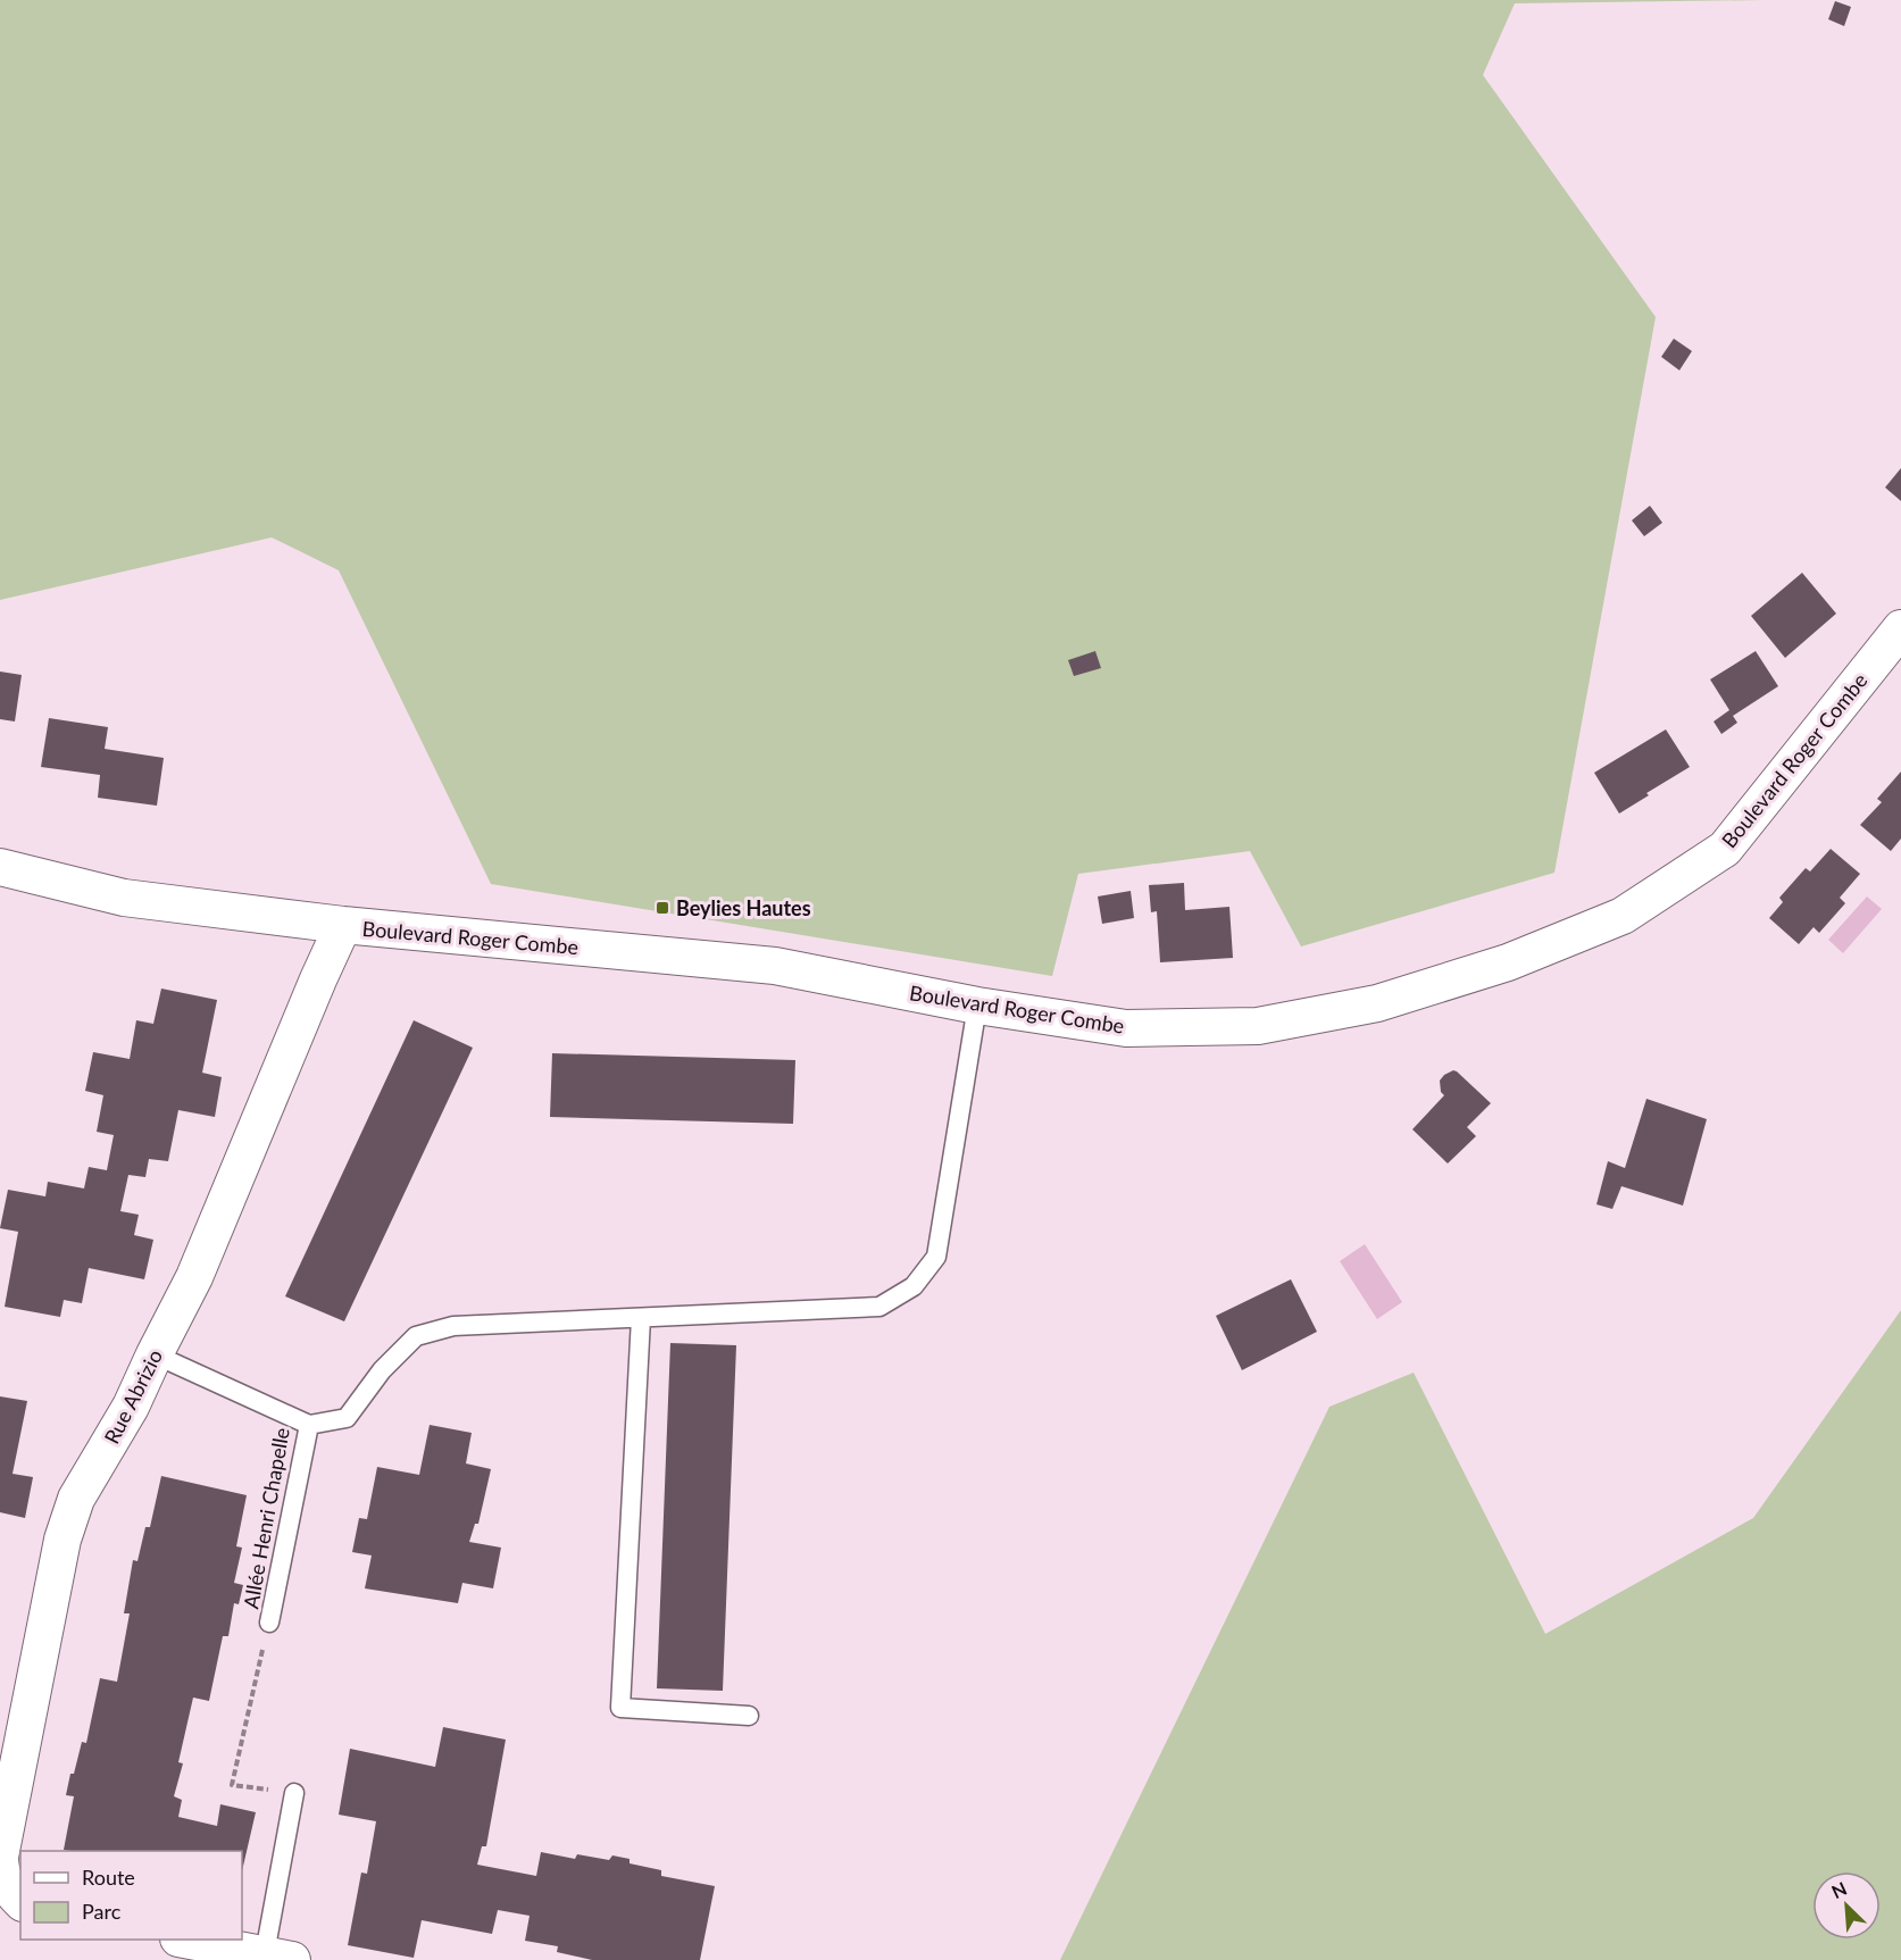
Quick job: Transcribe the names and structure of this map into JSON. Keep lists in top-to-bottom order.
{
  "streets": {
    "street": ["Boulevard Roger Combe", "Rue Abrizio"],
    "lane": ["Allée Henri Chapelle"]
  },
  "crossings": [
    ["Boulevard Roger Combe", "Rue Abrizio"],
    ["Rue Abrizio", "Allée Henri Chapelle"]
  ],
  "places": {
    "transit": ["Beylies Hautes"]
  },
  "legend": ["Route", "Parc"],
  "north": "top left"
}
